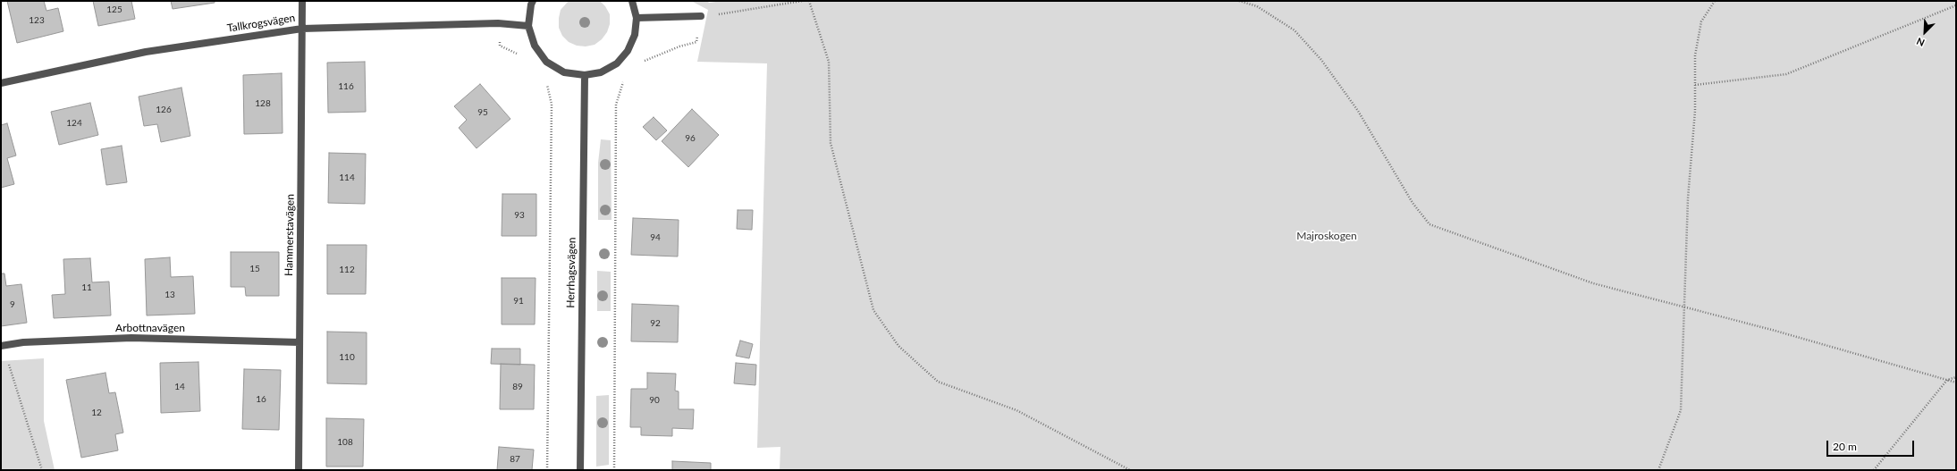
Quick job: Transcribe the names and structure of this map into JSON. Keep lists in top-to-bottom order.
{
  "streets": {
    "street": [
      "Tallkrogsvägen",
      "Hammerstavägen",
      "Herrhagsvägen",
      "Arbottnavägen"
    ]
  },
  "crossings": [
    ["Tallkrogsvägen", "Hammerstavägen"],
    ["Hammerstavägen", "Arbottnavägen"]
  ],
  "parks": ["Majroskogen"],
  "house_numbers": [
    "125",
    "123",
    "116",
    "128",
    "126",
    "95",
    "124",
    "96",
    "114",
    "93",
    "94",
    "15",
    "112",
    "11",
    "13",
    "91",
    "9",
    "92",
    "110",
    "14",
    "89",
    "16",
    "90",
    "12",
    "108",
    "87"
  ],
  "scale_bar": "20 m",
  "north": "bottom left"
}
